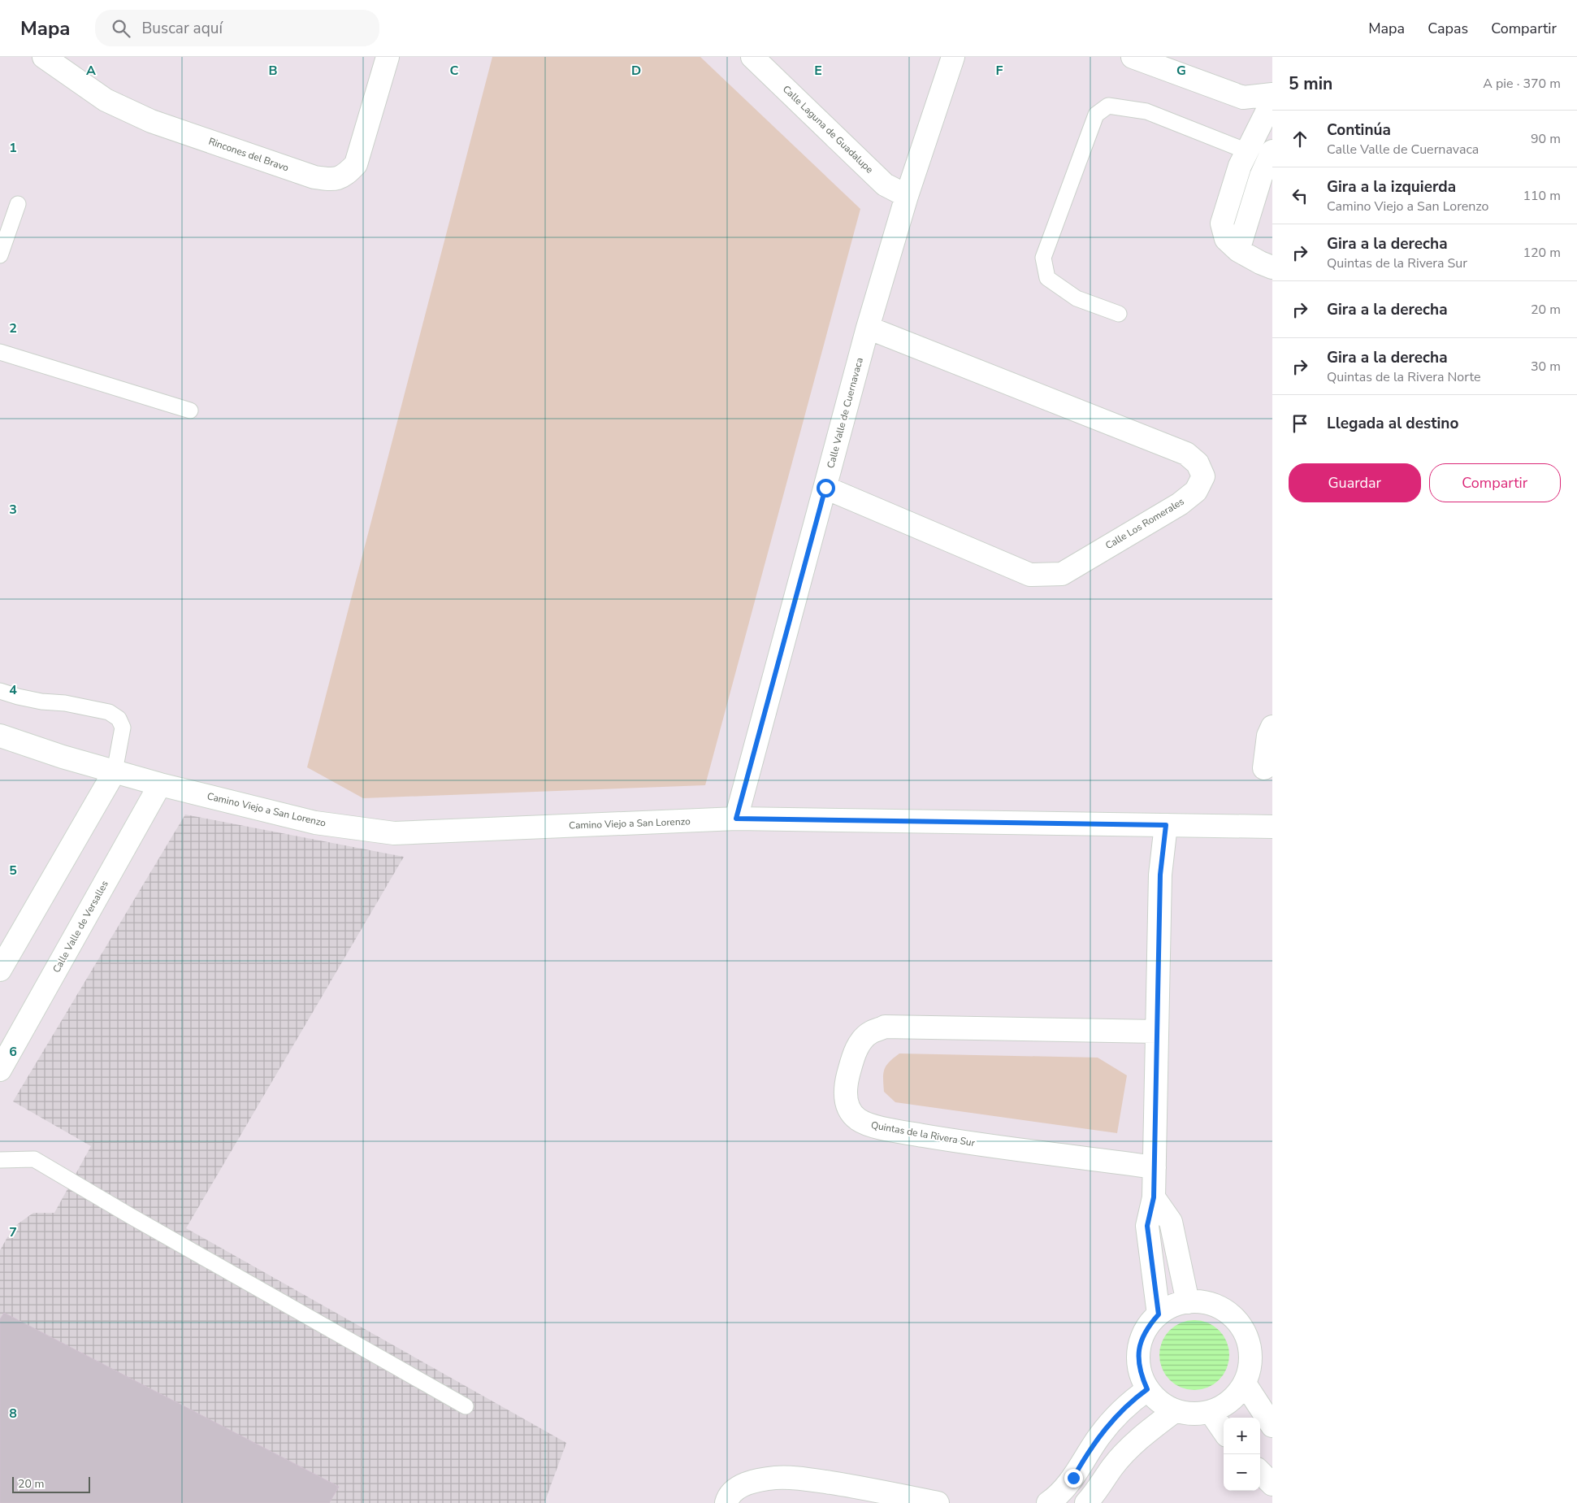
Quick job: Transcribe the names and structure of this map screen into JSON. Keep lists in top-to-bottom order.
{
  "streets": {
    "street": [
      "Calle Laguna de Guadalupe",
      "Rincones del Bravo",
      "Calle Valle de Cuernavaca",
      "Calle Los Romerales",
      "Camino Viejo a San Lorenzo",
      "Calle Valle de Versalles",
      "Quintas de la Rivera Sur"
    ]
  },
  "crossings": [
    ["Calle Laguna de Guadalupe", "Calle Valle de Cuernavaca"],
    ["Calle Valle de Cuernavaca", "Calle Los Romerales"],
    ["Calle Valle de Cuernavaca", "Camino Viejo a San Lorenzo"],
    ["Camino Viejo a San Lorenzo", "Calle Valle de Versalles"]
  ],
  "scale_bar": "20 m",
  "page": {
    "header": "Mapa",
    "search": "Buscar aquí",
    "nav": ["Mapa", "Capas", "Compartir"],
    "heading": ["5 min", "A pie · 370 m"],
    "list": [
      ["Continúa", "Calle Valle de Cuernavaca", "90 m"],
      ["Gira a la izquierda", "Camino Viejo a San Lorenzo", "110 m"],
      ["Gira a la derecha", "Quintas de la Rivera Sur", "120 m"],
      ["Gira a la derecha", "20 m"],
      ["Gira a la derecha", "Quintas de la Rivera Norte", "30 m"],
      "Llegada al destino"
    ],
    "buttons": ["Guardar", "Compartir"],
    "map_buttons": ["+", "−"],
    "scale": "20 m"
  },
  "grid": {
    "columns": [
      "A",
      "B",
      "C",
      "D",
      "E",
      "F",
      "G"
    ],
    "rows": [
      "1",
      "2",
      "3",
      "4",
      "5",
      "6",
      "7",
      "8"
    ]
  }
}
